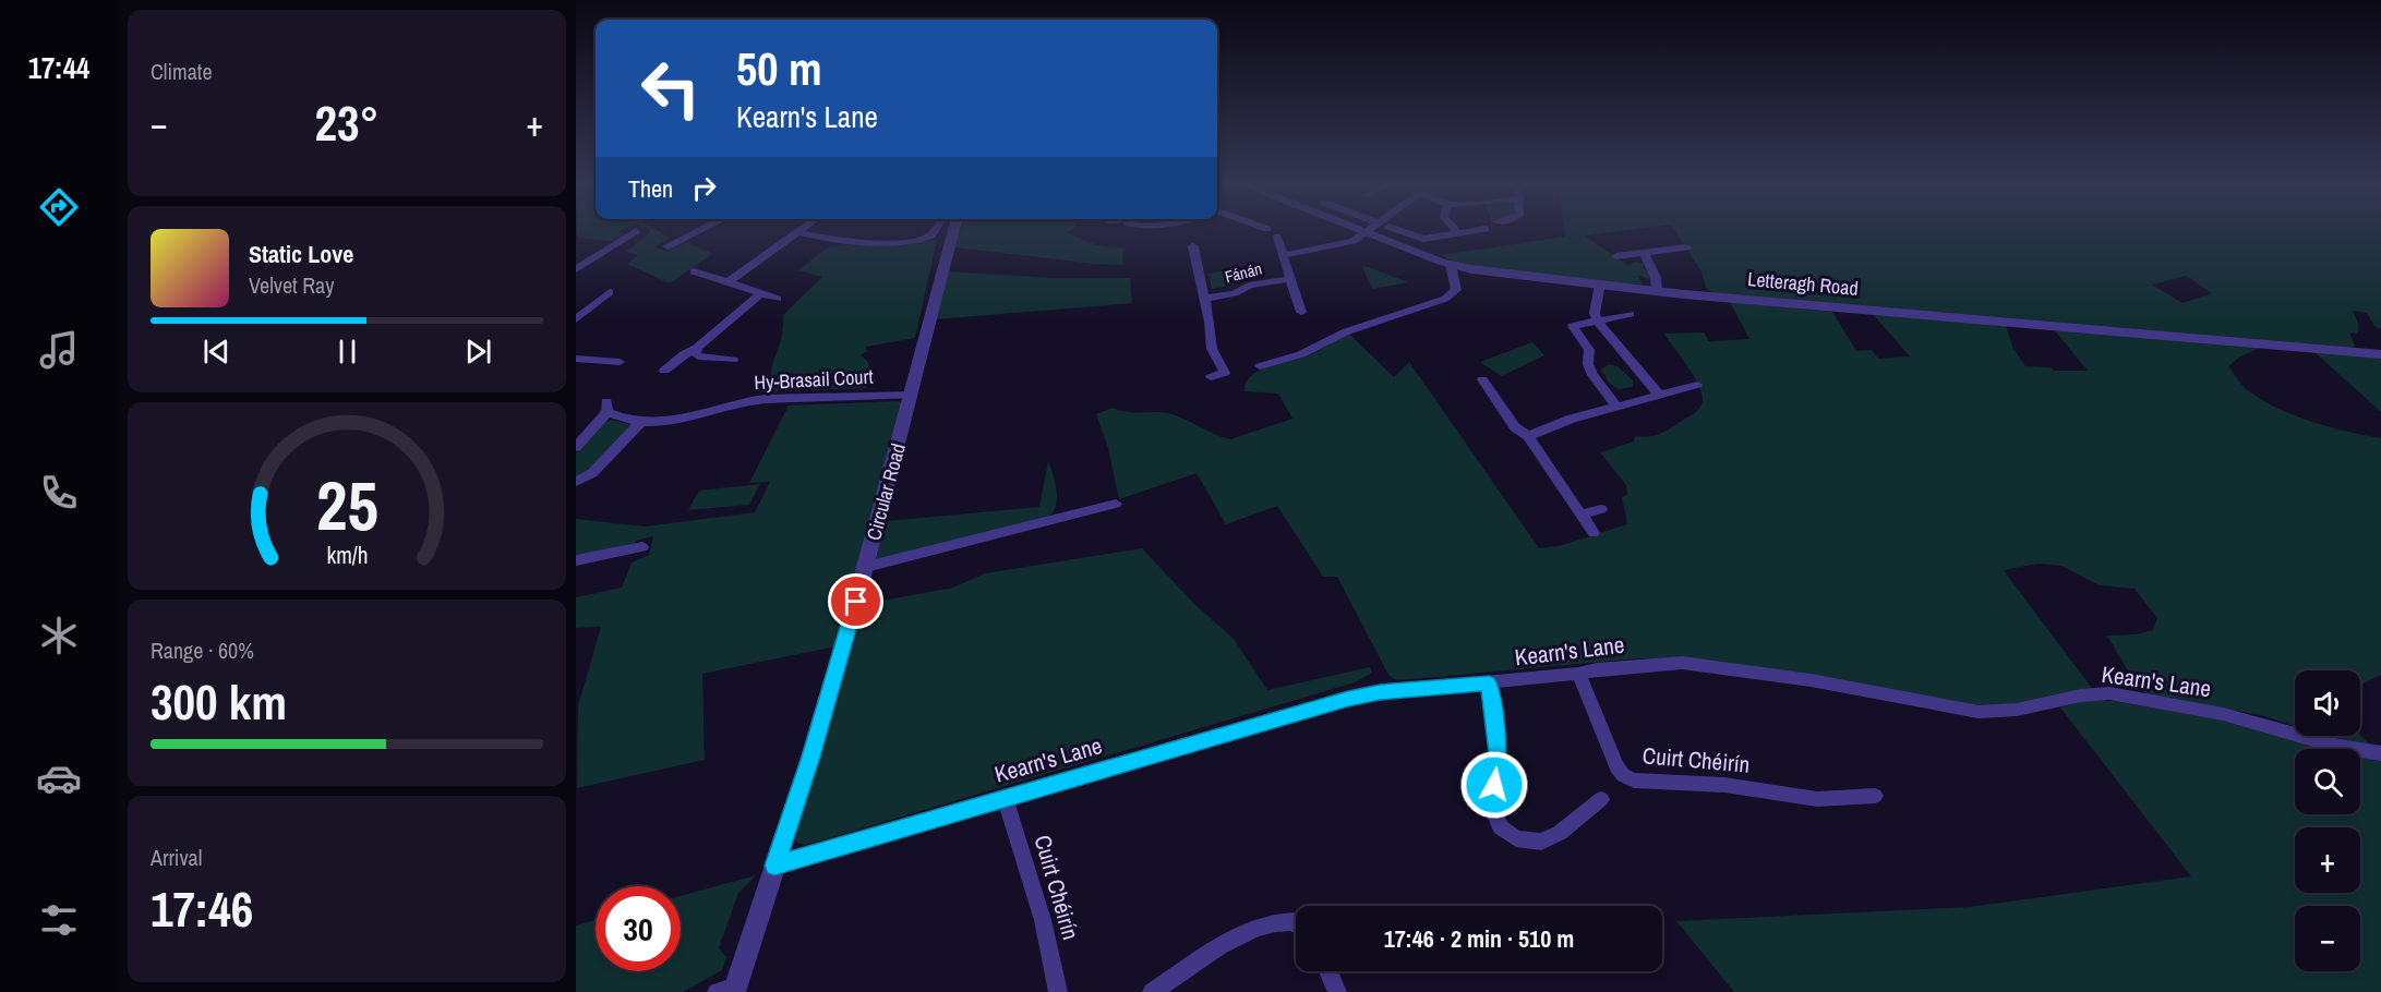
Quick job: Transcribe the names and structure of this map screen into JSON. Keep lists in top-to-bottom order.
{
  "streets": {
    "street": [
      "Fánán",
      "Letteragh Road",
      "Hy-Brasail Court",
      "Circular Road",
      "Kearn's Lane",
      "Cuirt Chéirín"
    ]
  },
  "crossings": [
    ["Hy-Brasail Court", "Circular Road"],
    ["Circular Road", "Kearn's Lane"],
    ["Kearn's Lane", "Cuirt Chéirín"]
  ],
  "page": {
    "tabs": "17:44",
    "tile": [
      "Climate",
      ["Range · 60%", "300 km"],
      ["Arrival", "17:46"]
    ],
    "turn": ["50 m", "Kearn's Lane"],
    "heat": ["−", "23°", "+"],
    "then": "Then",
    "song": ["Static Love", "Velvet Ray"],
    "map_buttons": ["+", "−"],
    "limit": "30",
    "trip": "17:46 · 2 min · 510 m",
    "gauge": ["25", "km/h"]
  }
}
